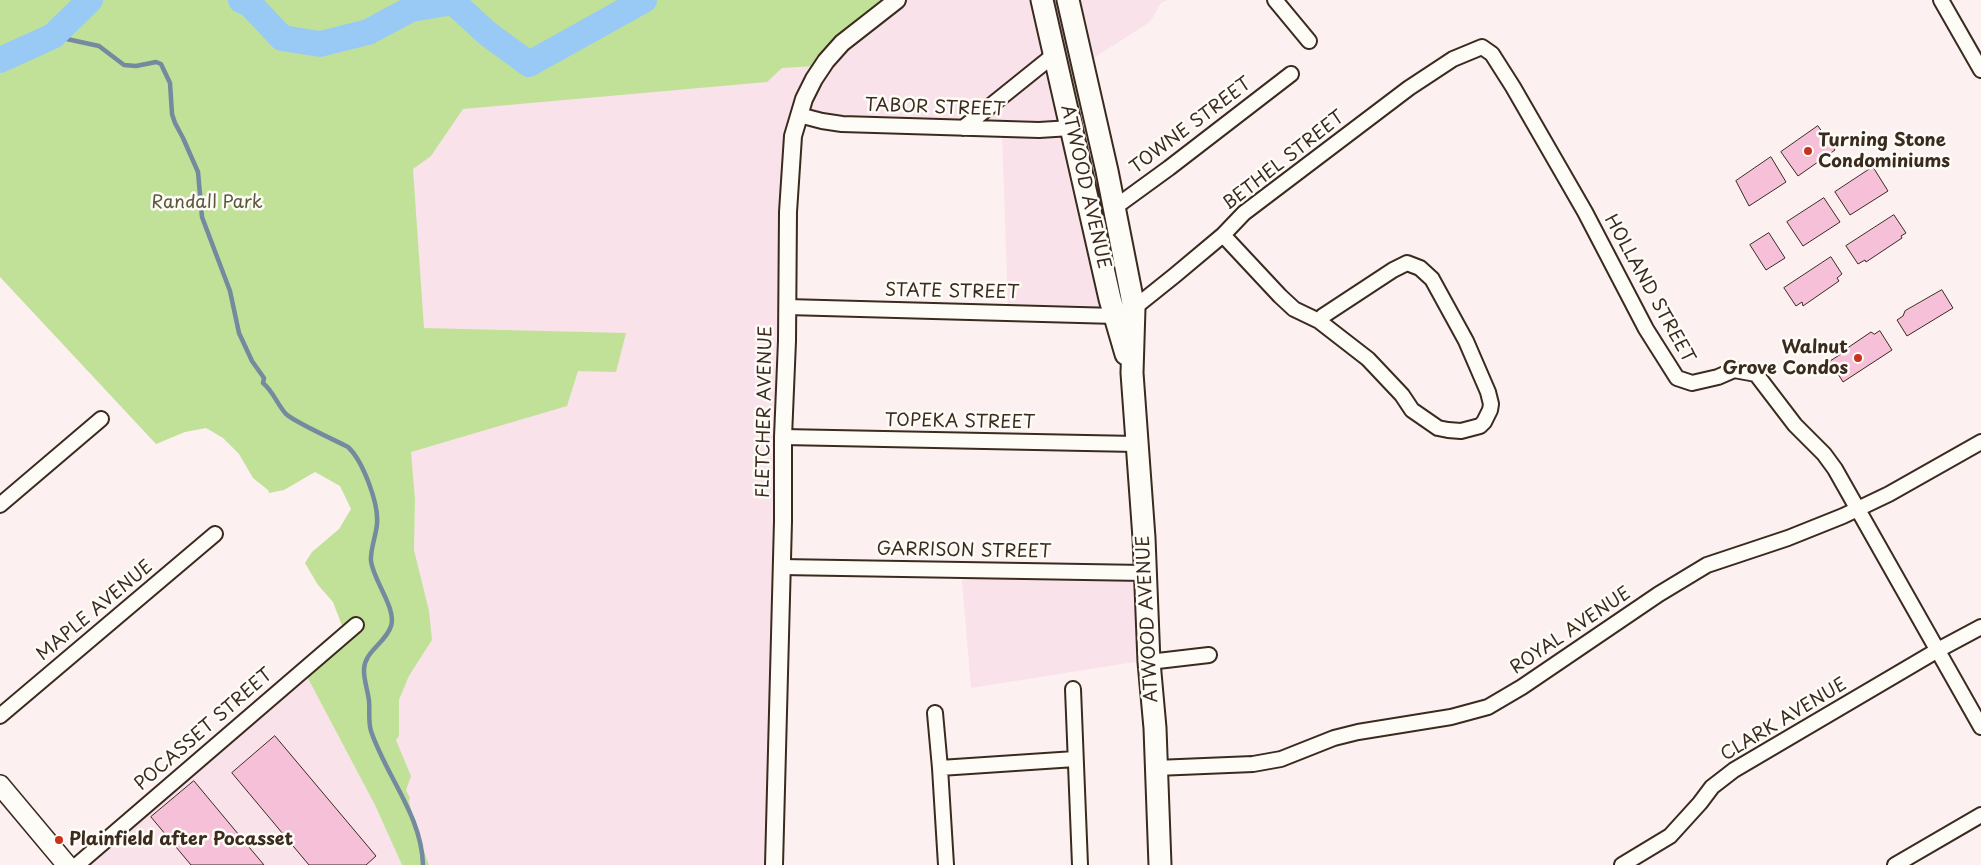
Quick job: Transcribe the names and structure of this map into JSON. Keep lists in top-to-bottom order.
{
  "streets": {
    "main road": ["ATWOOD AVENUE"],
    "street": [
      "TABOR STREET",
      "TOWNE STREET",
      "BETHEL STREET",
      "HOLLAND STREET",
      "STATE STREET",
      "FLETCHER AVENUE",
      "TOPEKA STREET",
      "GARRISON STREET",
      "MAPLE AVENUE",
      "ROYAL AVENUE",
      "CLARK AVENUE",
      "POCASSET STREET"
    ]
  },
  "crossings": [
    ["TABOR STREET", "ATWOOD AVENUE"],
    ["TABOR STREET", "FLETCHER AVENUE"],
    ["TOWNE STREET", "ATWOOD AVENUE"],
    ["BETHEL STREET", "ATWOOD AVENUE"],
    ["BETHEL STREET", "HOLLAND STREET"],
    ["BETHEL STREET", "STATE STREET"],
    ["ATWOOD AVENUE", "STATE STREET"],
    ["ATWOOD AVENUE", "TOPEKA STREET"],
    ["ATWOOD AVENUE", "GARRISON STREET"],
    ["ATWOOD AVENUE", "ROYAL AVENUE"],
    ["HOLLAND STREET", "ROYAL AVENUE"],
    ["HOLLAND STREET", "CLARK AVENUE"],
    ["STATE STREET", "FLETCHER AVENUE"],
    ["FLETCHER AVENUE", "TOPEKA STREET"],
    ["FLETCHER AVENUE", "GARRISON STREET"]
  ],
  "parks": ["Randall Park"],
  "places": ["Turning Stone Condominiums", "Walnut Grove Condos", "Plainfield after Pocasset"]
}
